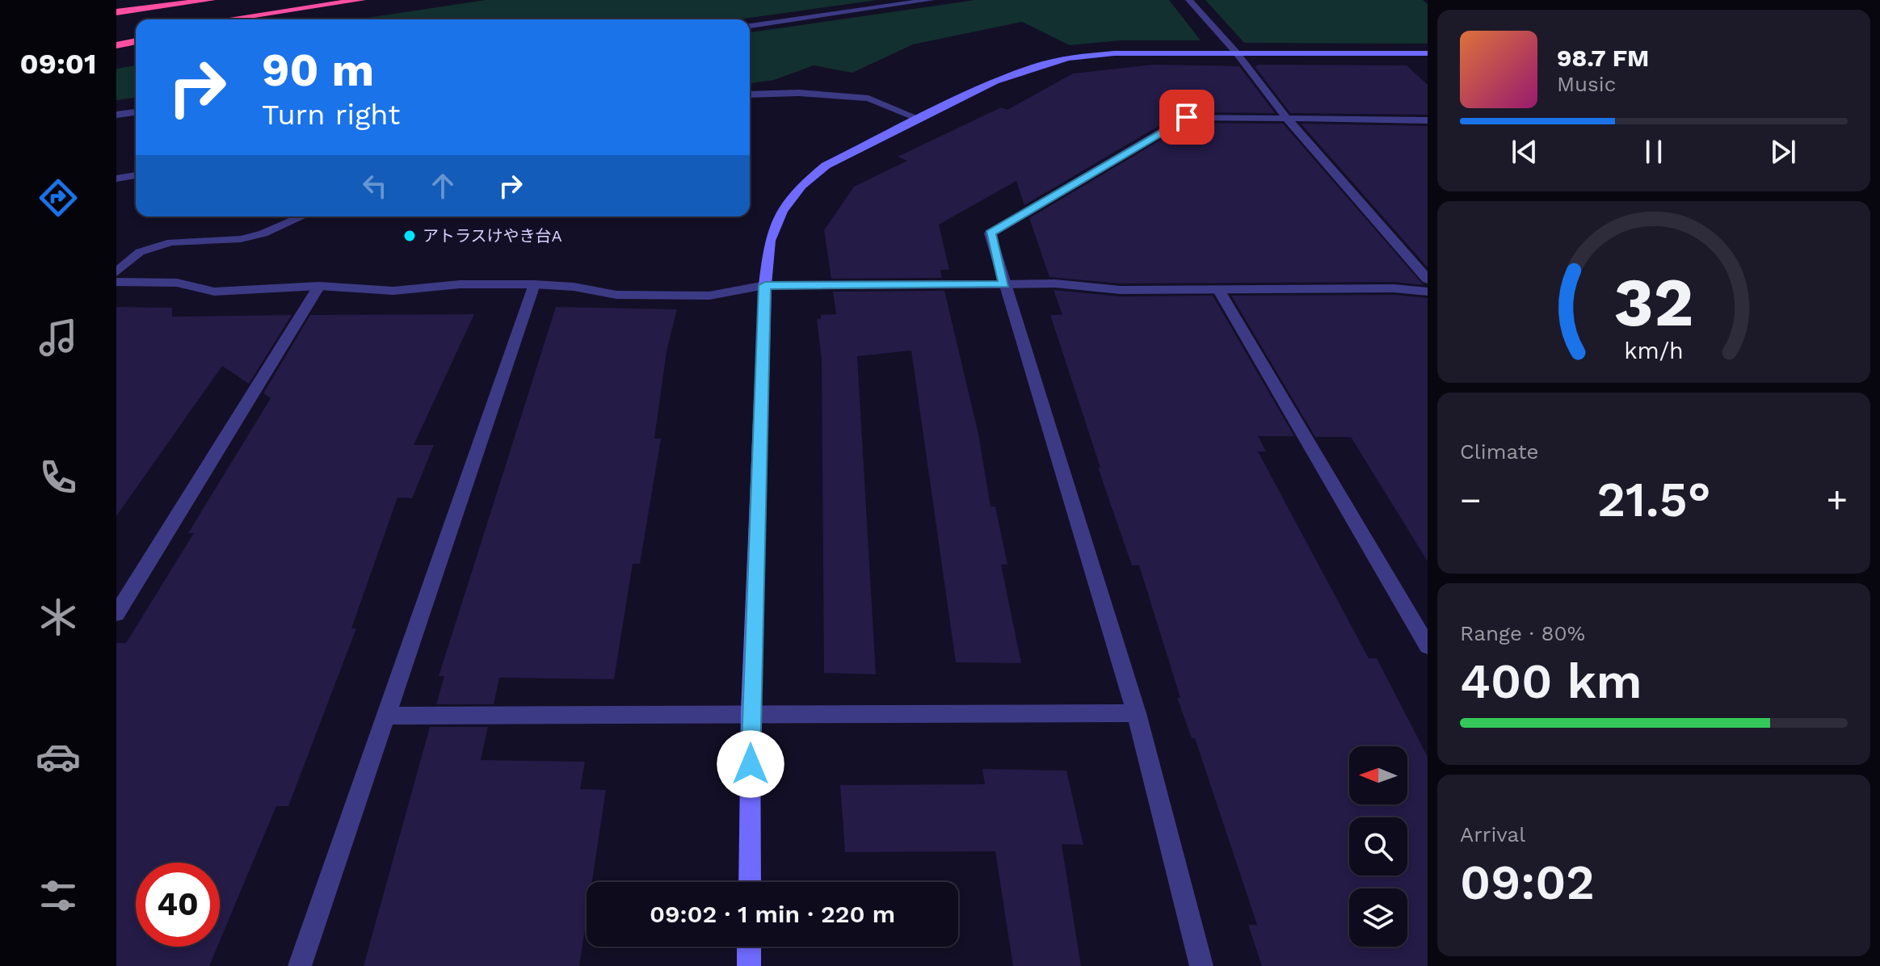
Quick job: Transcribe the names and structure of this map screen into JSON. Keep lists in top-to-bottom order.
{
  "places": ["アトラスけやき台A"],
  "north": "left",
  "page": {
    "tabs": "09:01",
    "turn": ["90 m", "Turn right"],
    "song": ["98.7 FM", "Music"],
    "tile": [
      "Climate",
      ["Range · 80%", "400 km"],
      ["Arrival", "09:02"]
    ],
    "heat": ["−", "21.5°", "+"],
    "limit": "40",
    "trip": "09:02 · 1 min · 220 m",
    "gauge": ["32", "km/h"]
  }
}
